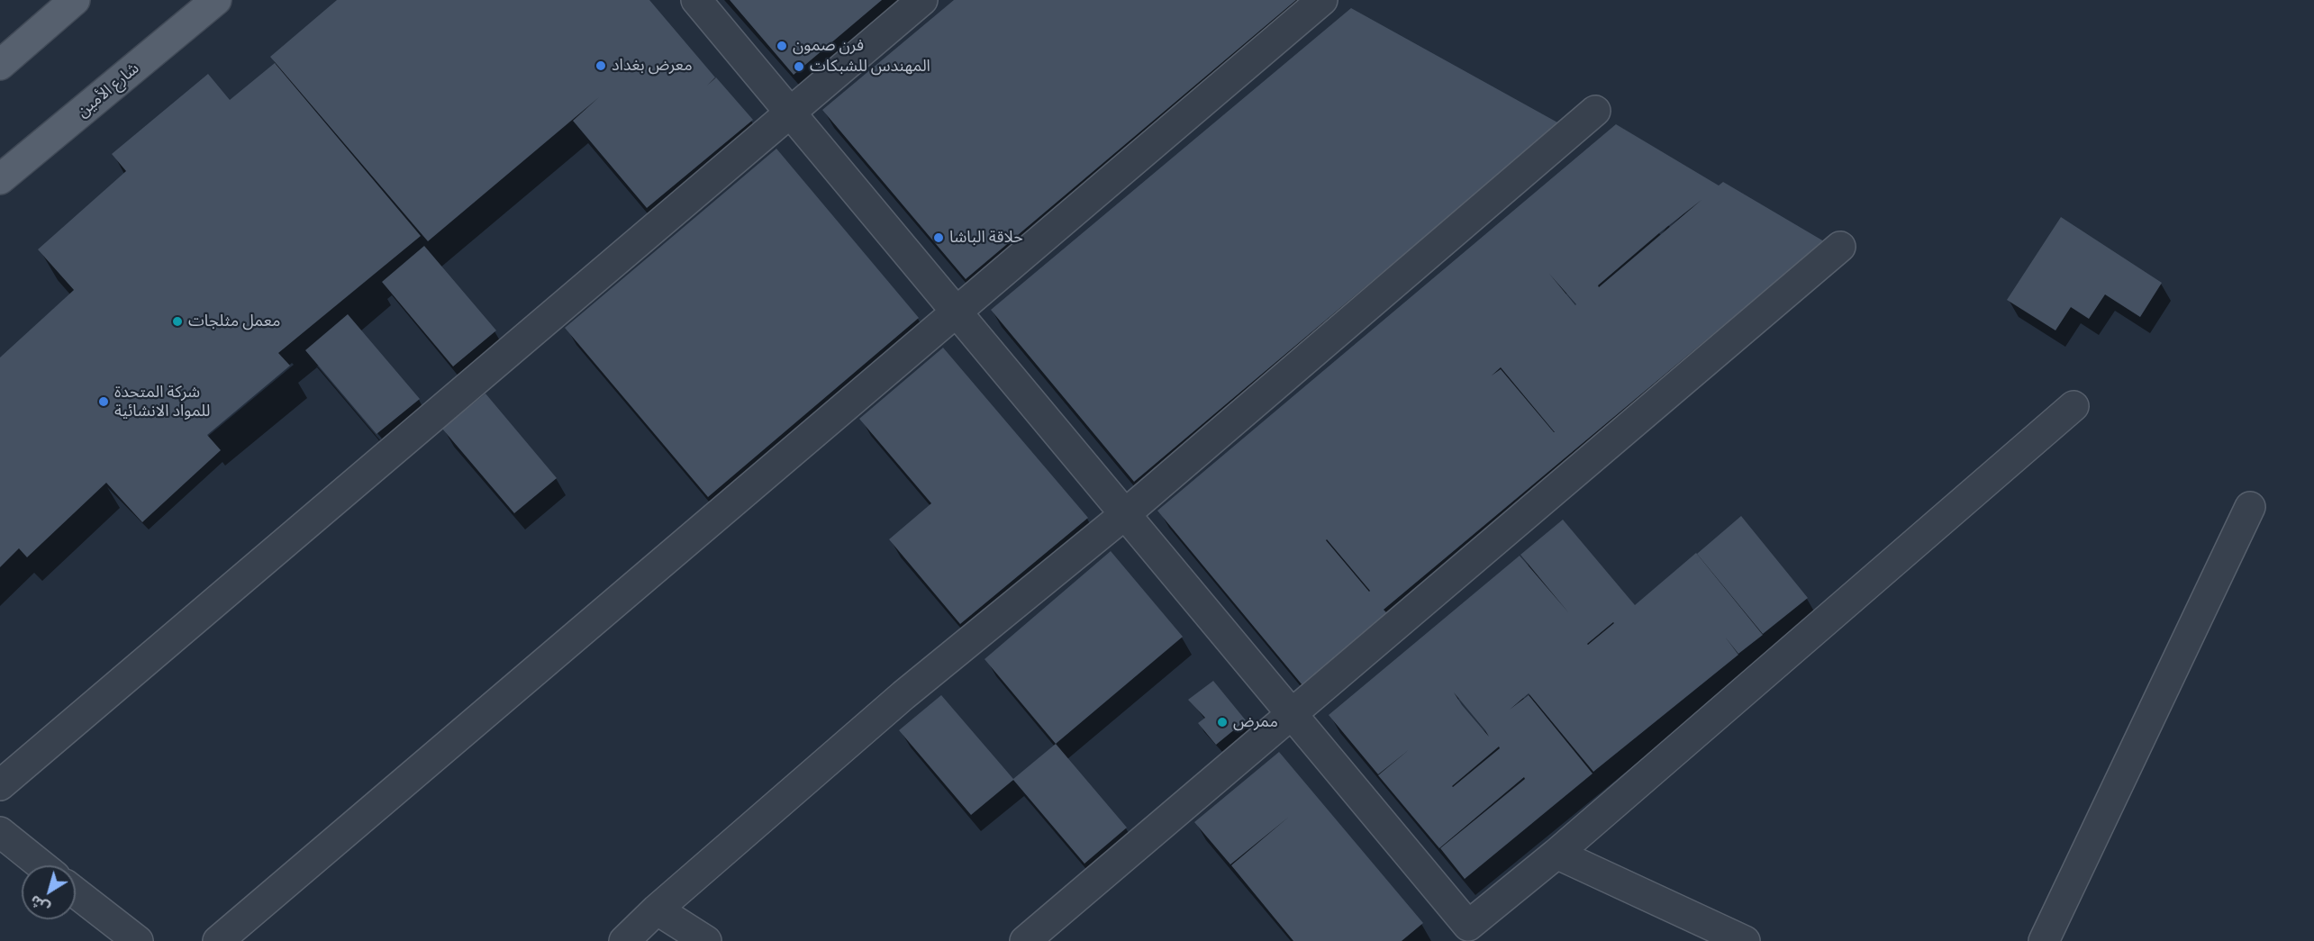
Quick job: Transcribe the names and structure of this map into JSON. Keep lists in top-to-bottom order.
{
  "streets": {
    "main road": ["شارع الأمين"]
  },
  "places": [
    "فرن صمون",
    "معرض بغداد",
    "المهندس للشبكات",
    "حلاقة الباشا",
    "معمل مثلجات",
    "شركة المتحدة للمواد الانشائية",
    "ممرض"
  ],
  "north": "bottom left"
}
